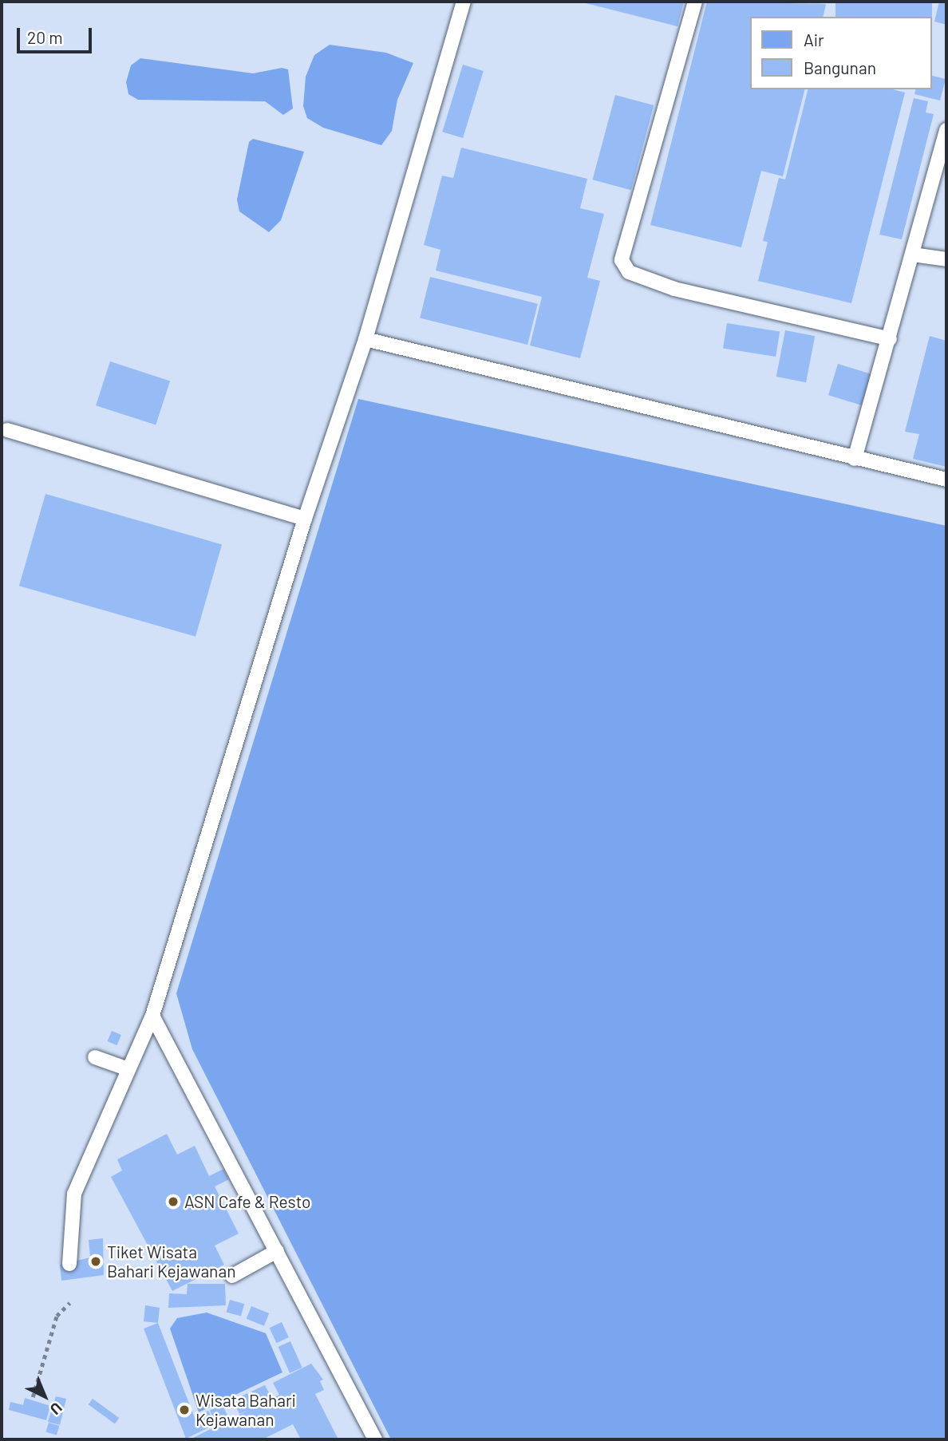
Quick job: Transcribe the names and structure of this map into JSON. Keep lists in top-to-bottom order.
{
  "places": ["ASN Cafe & Resto", "Tiket Wisata Bahari Kejawanan", "Wisata Bahari Kejawanan"],
  "legend": ["Air", "Bangunan"],
  "scale_bar": "20 m",
  "north": "bottom right"
}
